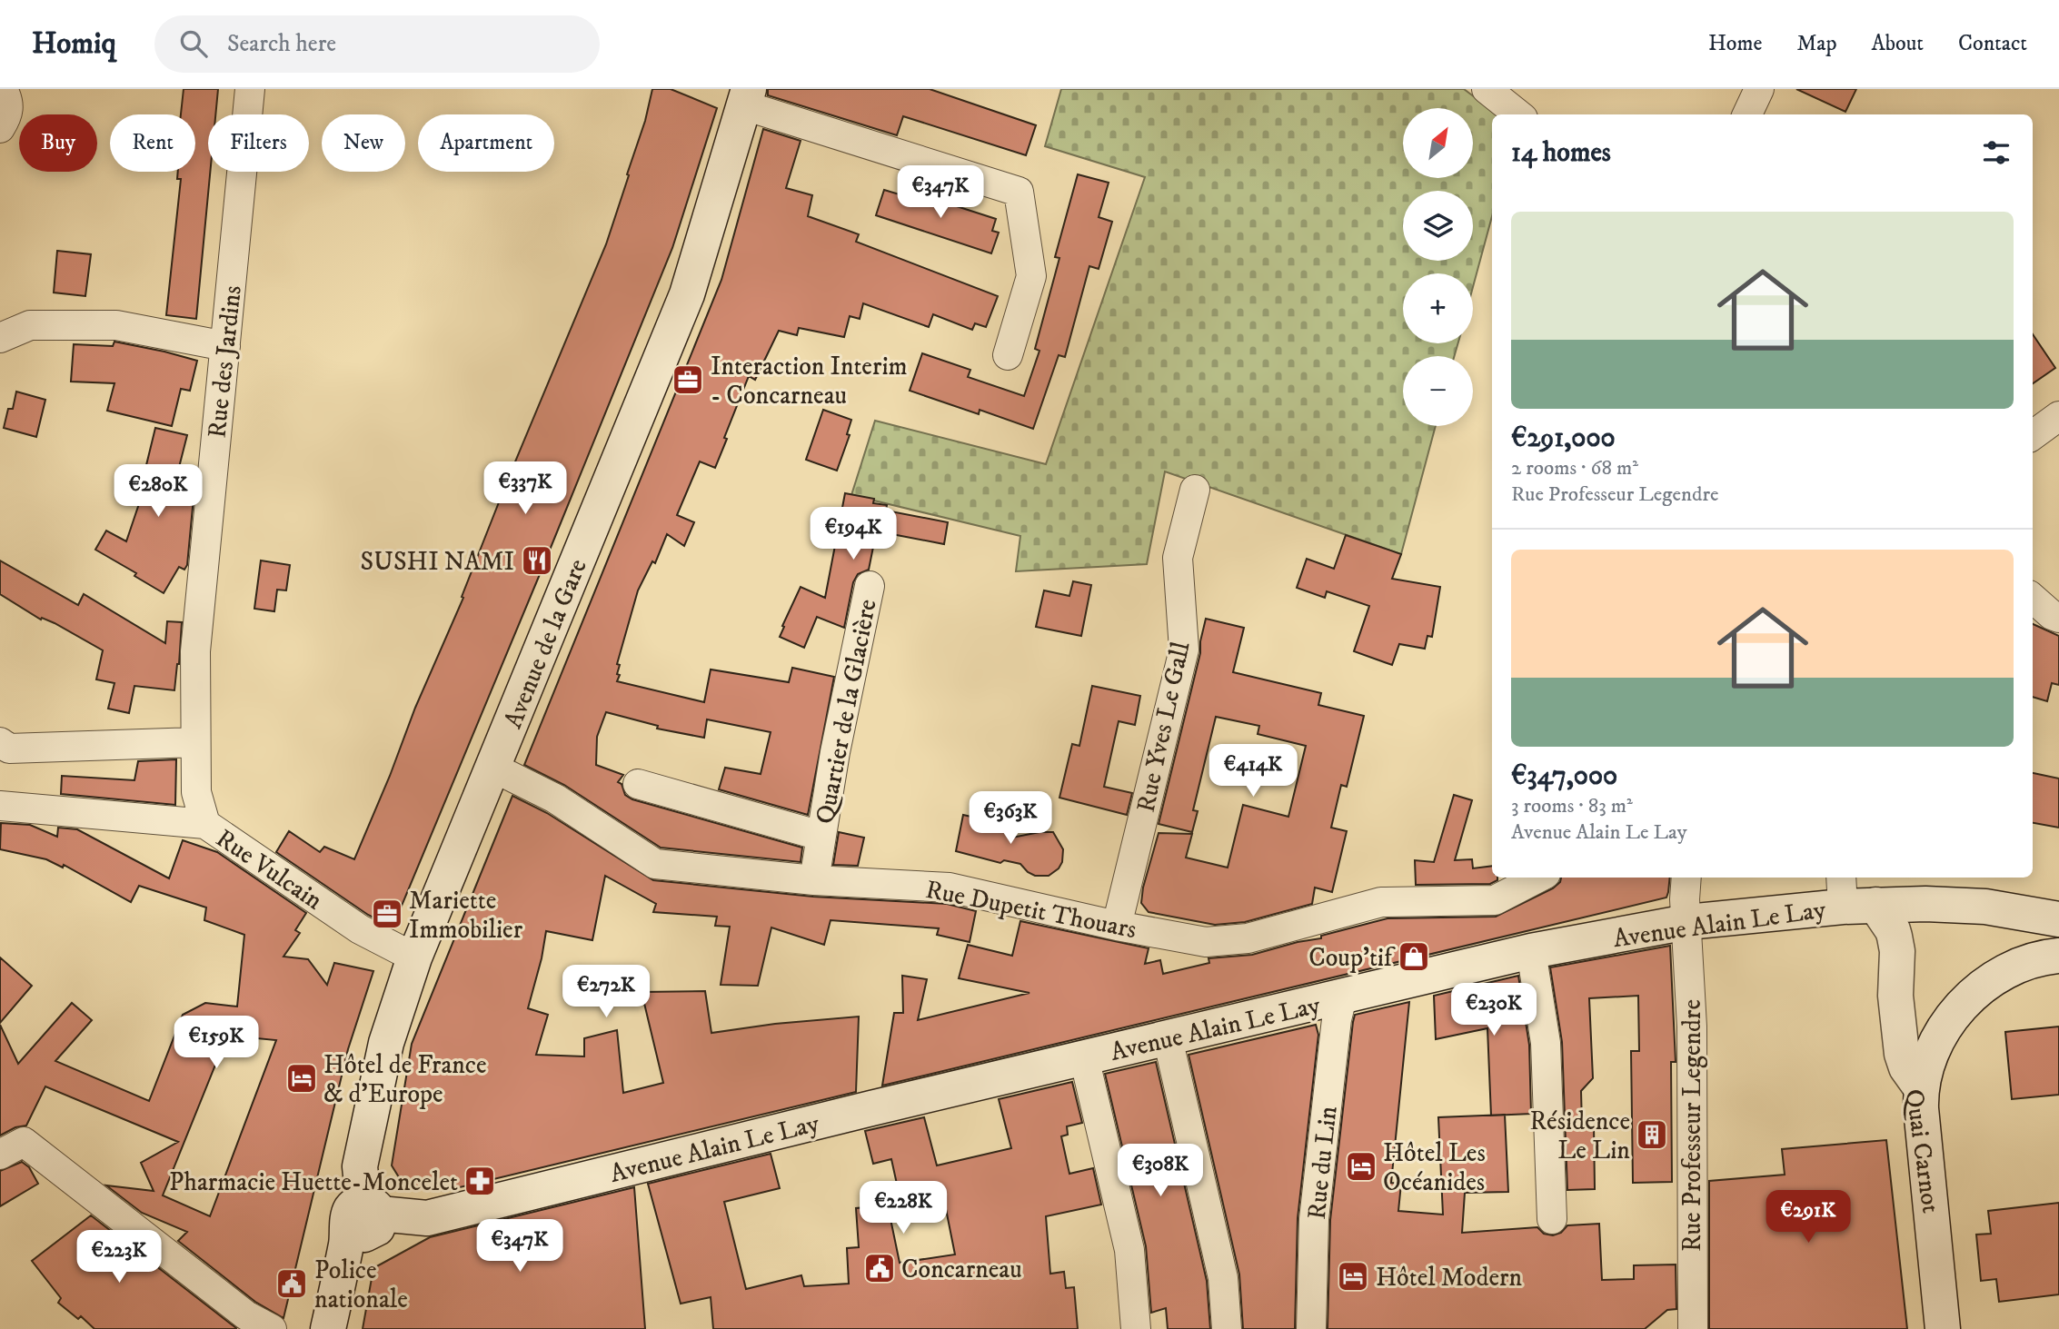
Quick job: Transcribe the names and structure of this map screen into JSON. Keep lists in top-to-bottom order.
{
  "streets": {
    "main road": ["Avenue de la Gare", "Avenue Alain Le Lay", "Quai Carnot"],
    "street": [
      "Rue des Jardins",
      "Quartier de la Glacière",
      "Rue Yves Le Gall",
      "Rue Vulcain",
      "Rue Dupetit Thouars",
      "Rue Professeur Legendre",
      "Rue du Lin"
    ]
  },
  "crossings": [
    ["Rue des Jardins", "Rue Vulcain"],
    ["Avenue de la Gare", "Rue Vulcain"],
    ["Avenue de la Gare", "Rue Dupetit Thouars"],
    ["Avenue de la Gare", "Avenue Alain Le Lay"],
    ["Quartier de la Glacière", "Rue Dupetit Thouars"],
    ["Rue Yves Le Gall", "Rue Dupetit Thouars"],
    ["Avenue Alain Le Lay", "Rue Professeur Legendre"],
    ["Avenue Alain Le Lay", "Quai Carnot"],
    ["Avenue Alain Le Lay", "Rue du Lin"]
  ],
  "places": {
    "office": ["Interaction Interim - Concarneau", "Mariette Immobilier"],
    "restaurant": ["SUSHI NAMI"],
    "shop": ["Coup'tif"],
    "hotel": ["Hôtel de France & d'Europe", "Hôtel Les Océanides", "Hôtel Modern"],
    "building": ["Résidence Le Lin"],
    "pharmacy": ["Pharmacie Huette-Moncelet"],
    "public building": ["Concarneau", "Police nationale"]
  },
  "north": "top right",
  "page": {
    "header": "Homiq",
    "search": "Search here",
    "nav": [
      "Home",
      "Map",
      "About",
      "Contact"
    ],
    "map_buttons": ["+", "−"],
    "chip": [
      "Buy",
      "Rent",
      "Filters",
      "New",
      "Apartment"
    ],
    "heading": "14 homes",
    "price": [
      "€347K",
      "€337K",
      "€280K",
      "€194K",
      "€414K",
      "€363K",
      "€272K",
      "€230K",
      "€159K",
      "€308K",
      "€228K",
      "€291K",
      "€347K",
      "€223K"
    ],
    "list": [
      {
        "name": "€291,000",
        "note": "2 rooms · 68 m² · Rue Professeur Legendre"
      },
      {
        "name": "€347,000",
        "note": "3 rooms · 83 m² · Avenue Alain Le Lay"
      }
    ]
  }
}
